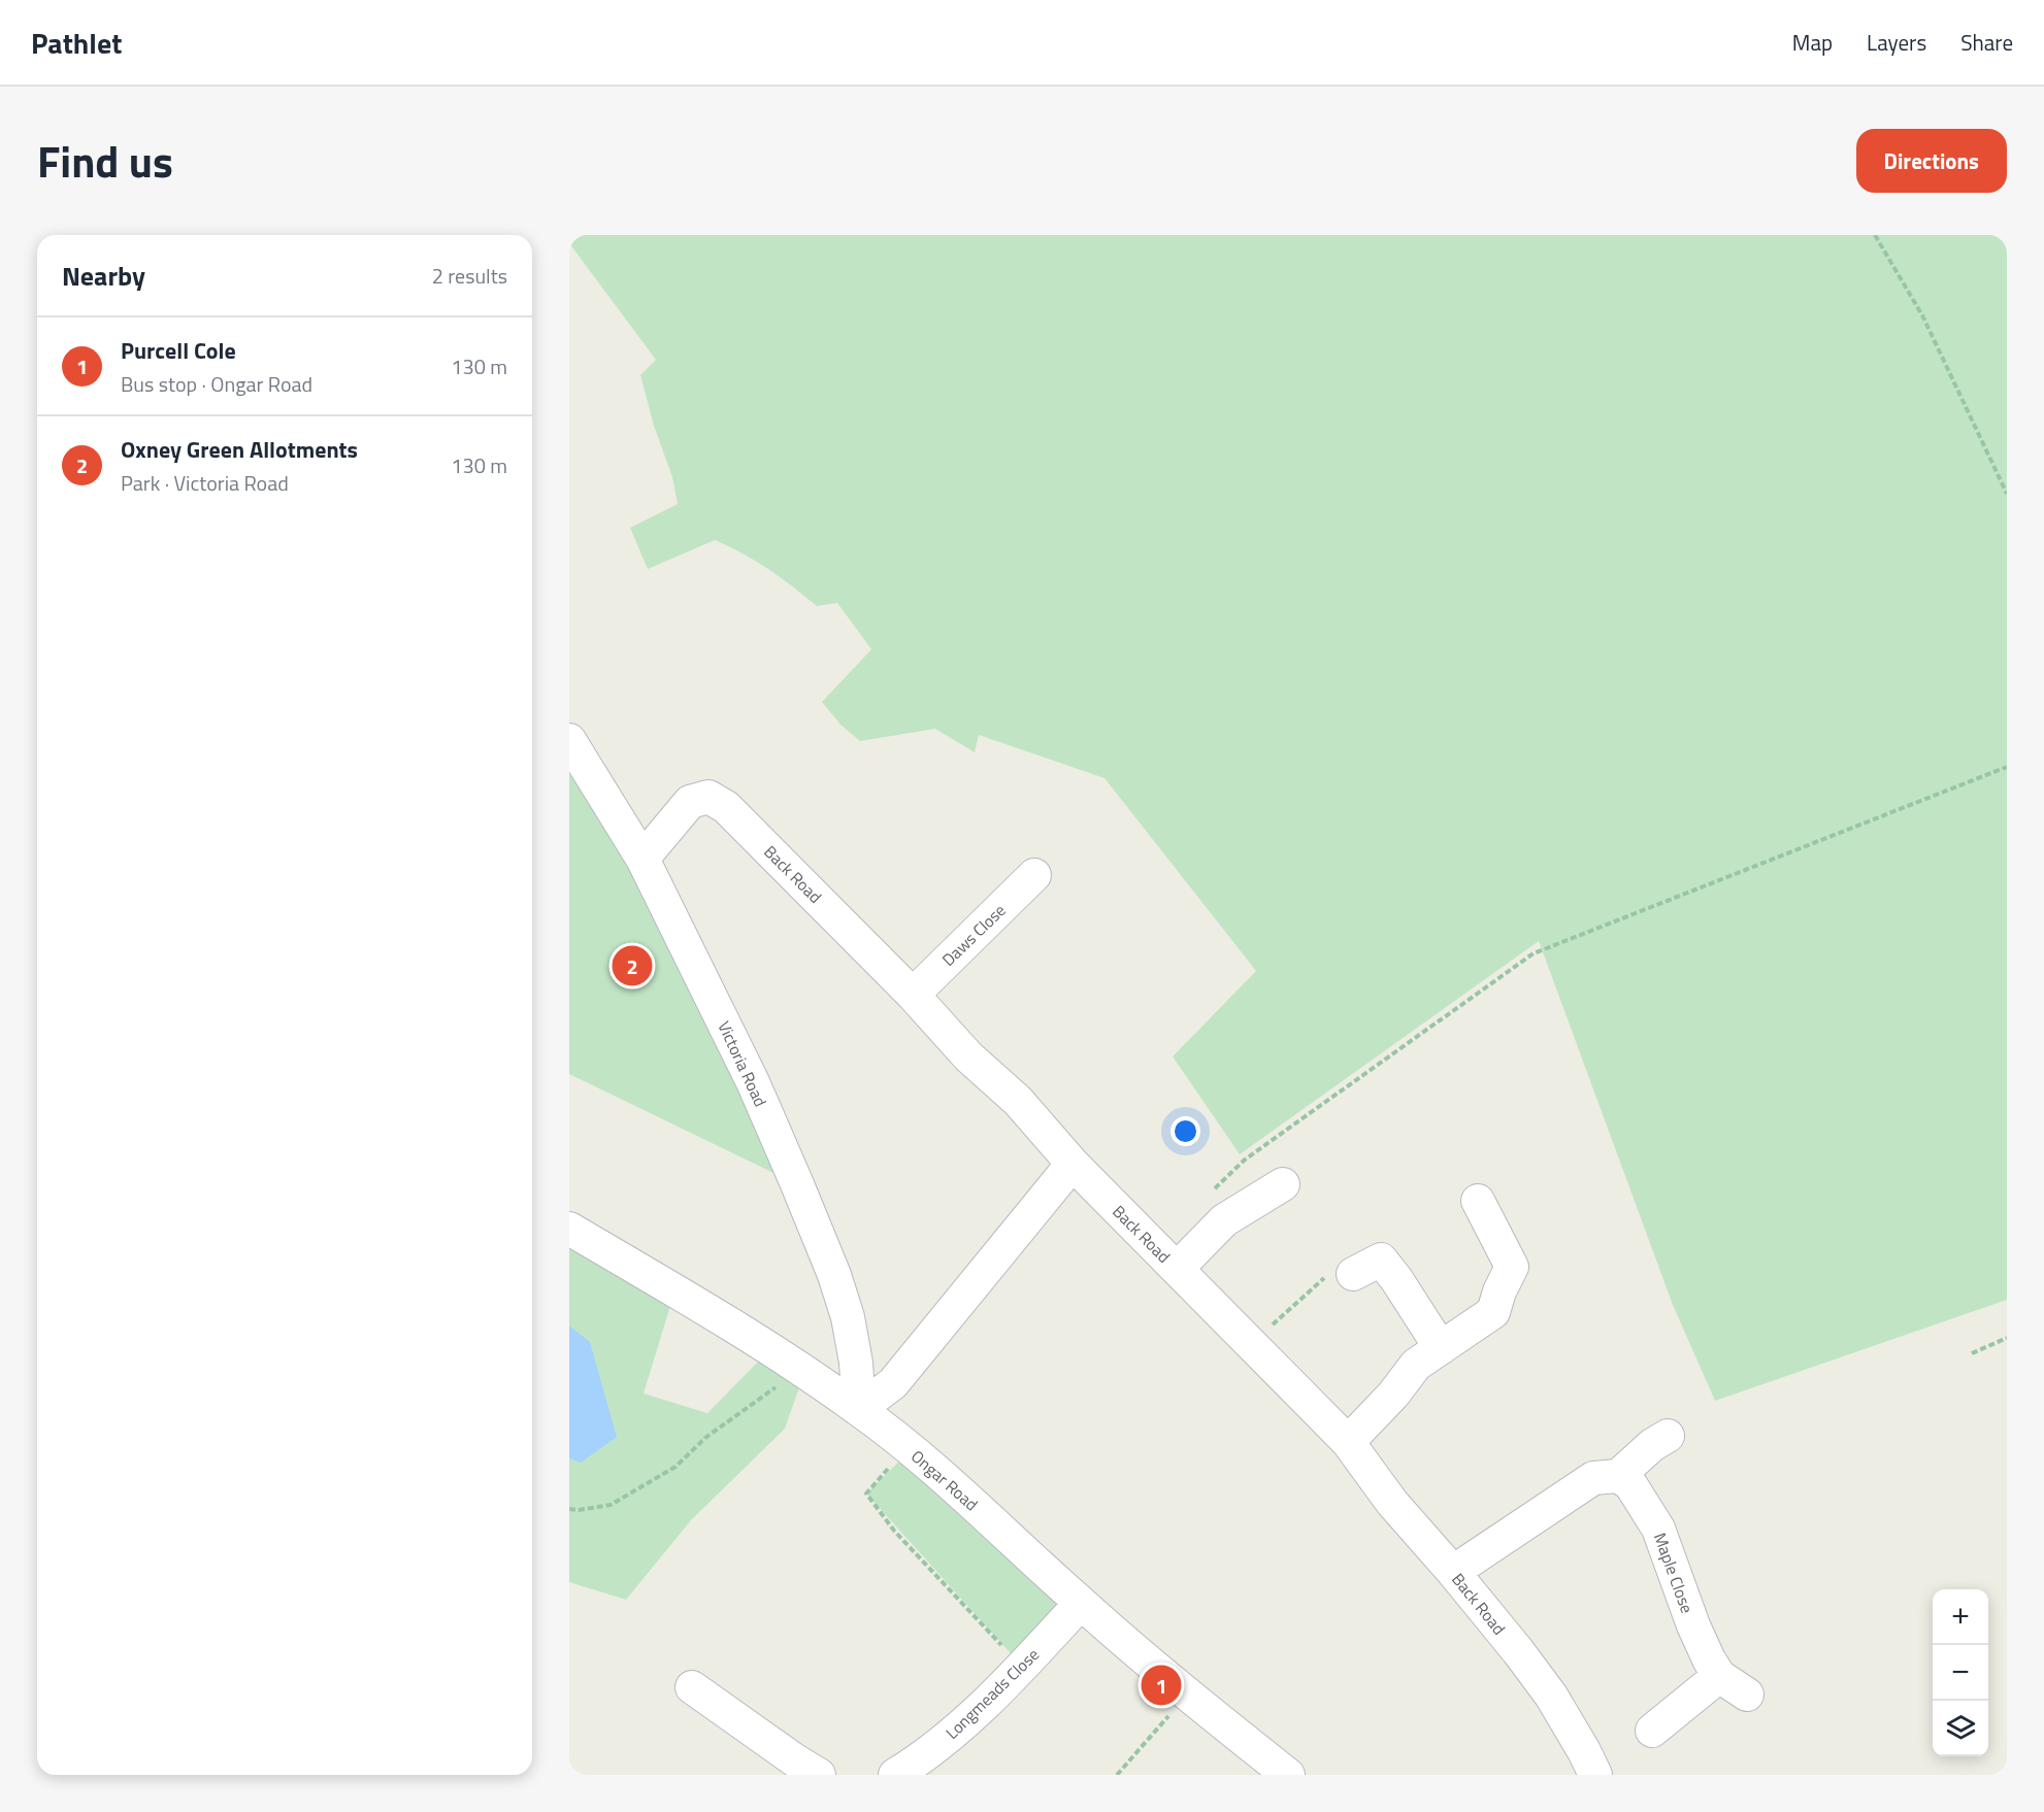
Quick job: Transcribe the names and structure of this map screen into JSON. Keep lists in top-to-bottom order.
{
  "streets": {
    "street": [
      "Back Road",
      "Daws Close",
      "Victoria Road",
      "Ongar Road",
      "Maple Close",
      "Longmeads Close"
    ]
  },
  "crossings": [
    ["Back Road", "Daws Close"],
    ["Back Road", "Victoria Road"],
    ["Victoria Road", "Ongar Road"],
    ["Ongar Road", "Longmeads Close"]
  ],
  "page": {
    "header": "Pathlet",
    "nav": ["Map", "Layers", "Share"],
    "title": "Find us",
    "buttons": "Directions",
    "heading": ["Nearby", "2 results"],
    "list": [
      {
        "mark": "1",
        "name": "Purcell Cole",
        "note": "Bus stop · Ongar Road",
        "value": "130 m"
      },
      {
        "mark": "2",
        "name": "Oxney Green Allotments",
        "note": "Park · Victoria Road",
        "value": "130 m"
      }
    ],
    "pins": ["2", "1"],
    "map_buttons": ["+", "−"]
  }
}
